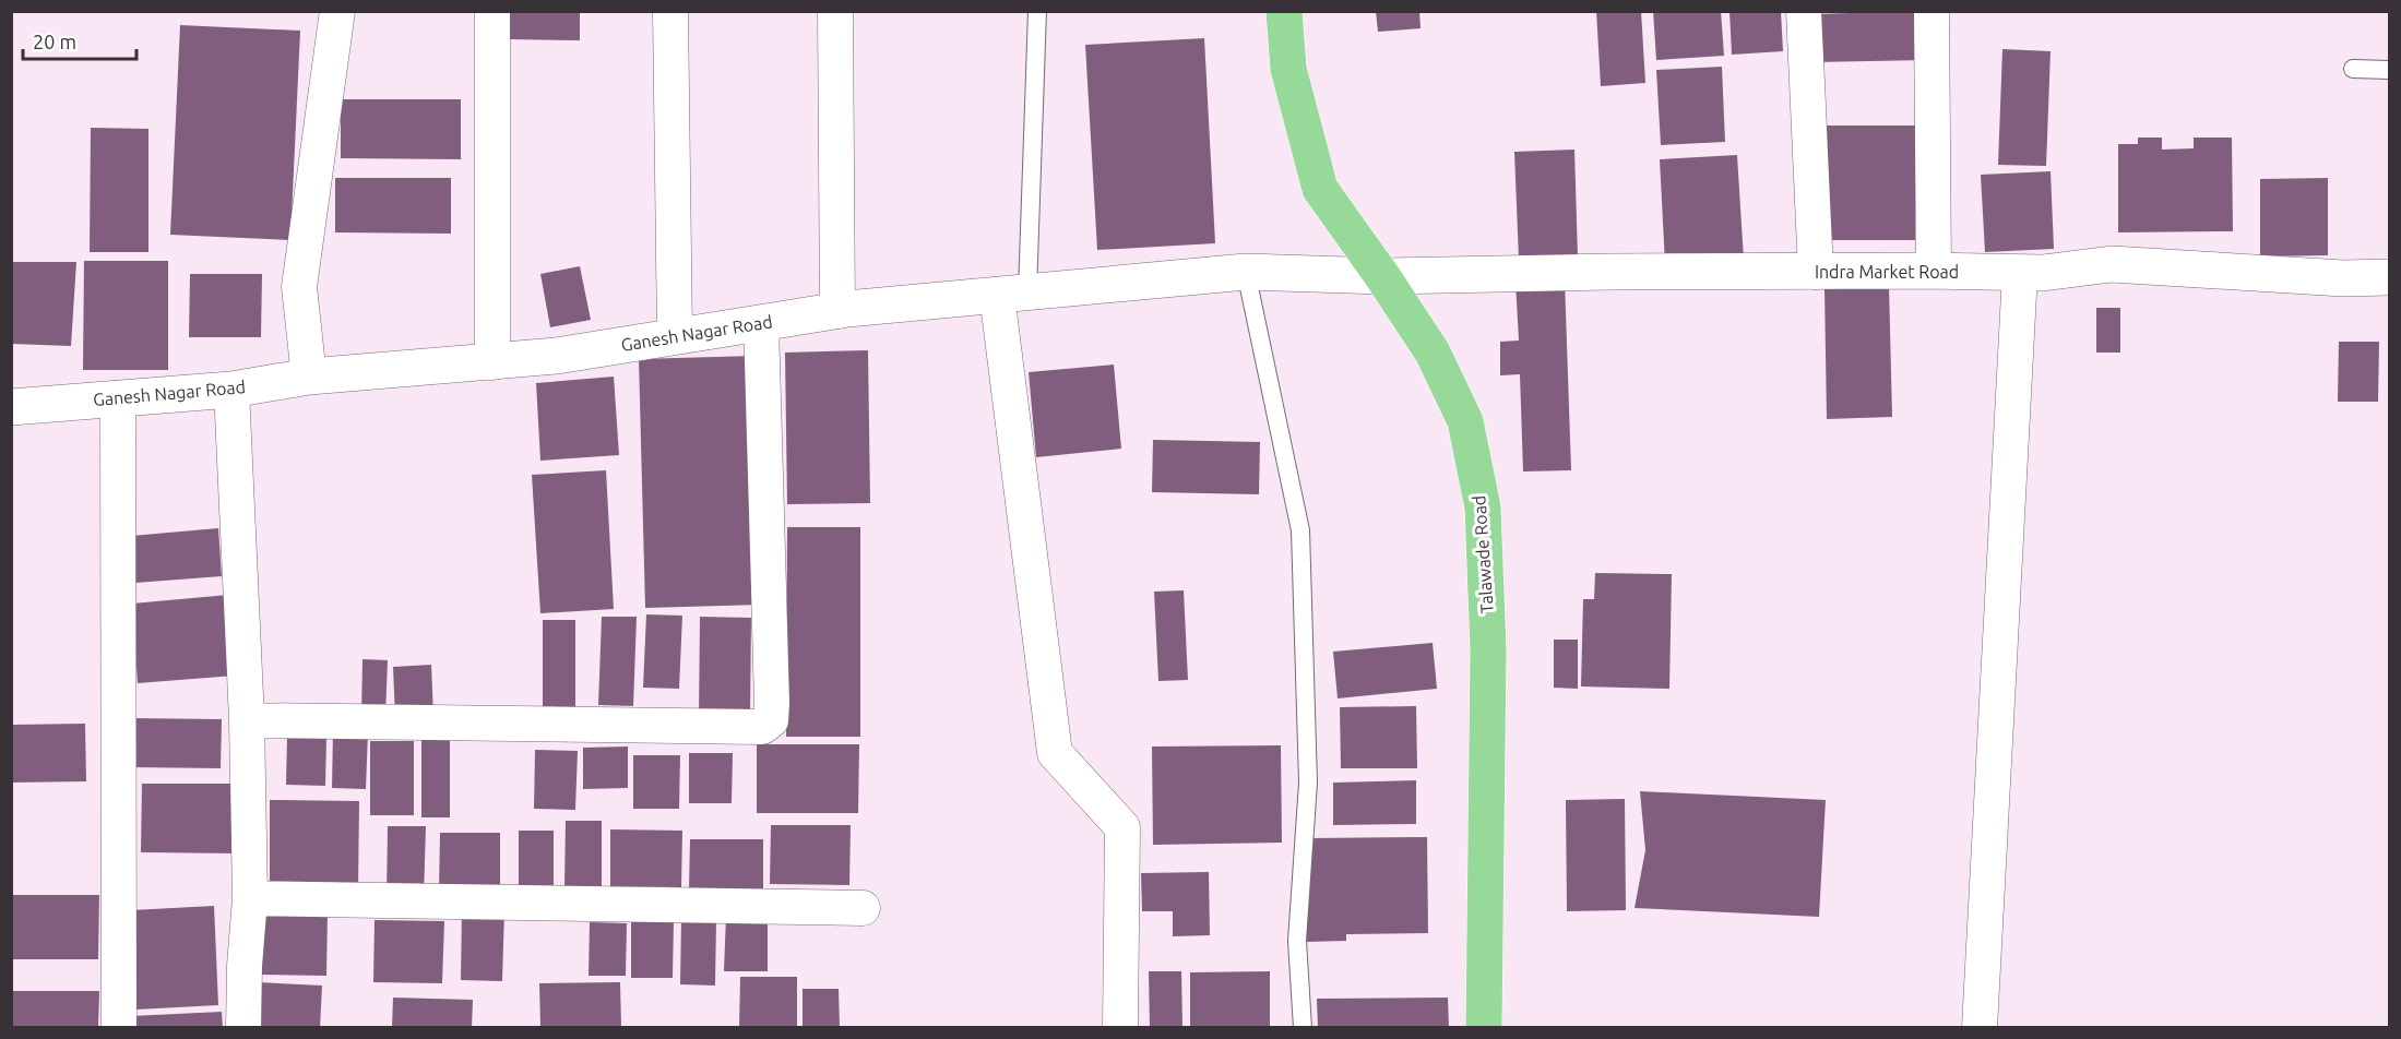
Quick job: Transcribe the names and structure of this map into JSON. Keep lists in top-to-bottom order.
{
  "streets": {
    "main road": ["Talawade Road"],
    "street": ["Indra Market Road", "Ganesh Nagar Road"]
  },
  "crossings": [
    ["Indra Market Road", "Ganesh Nagar Road"],
    ["Indra Market Road", "Talawade Road"],
    ["Ganesh Nagar Road", "Talawade Road"]
  ],
  "scale_bar": "20 m"
}
